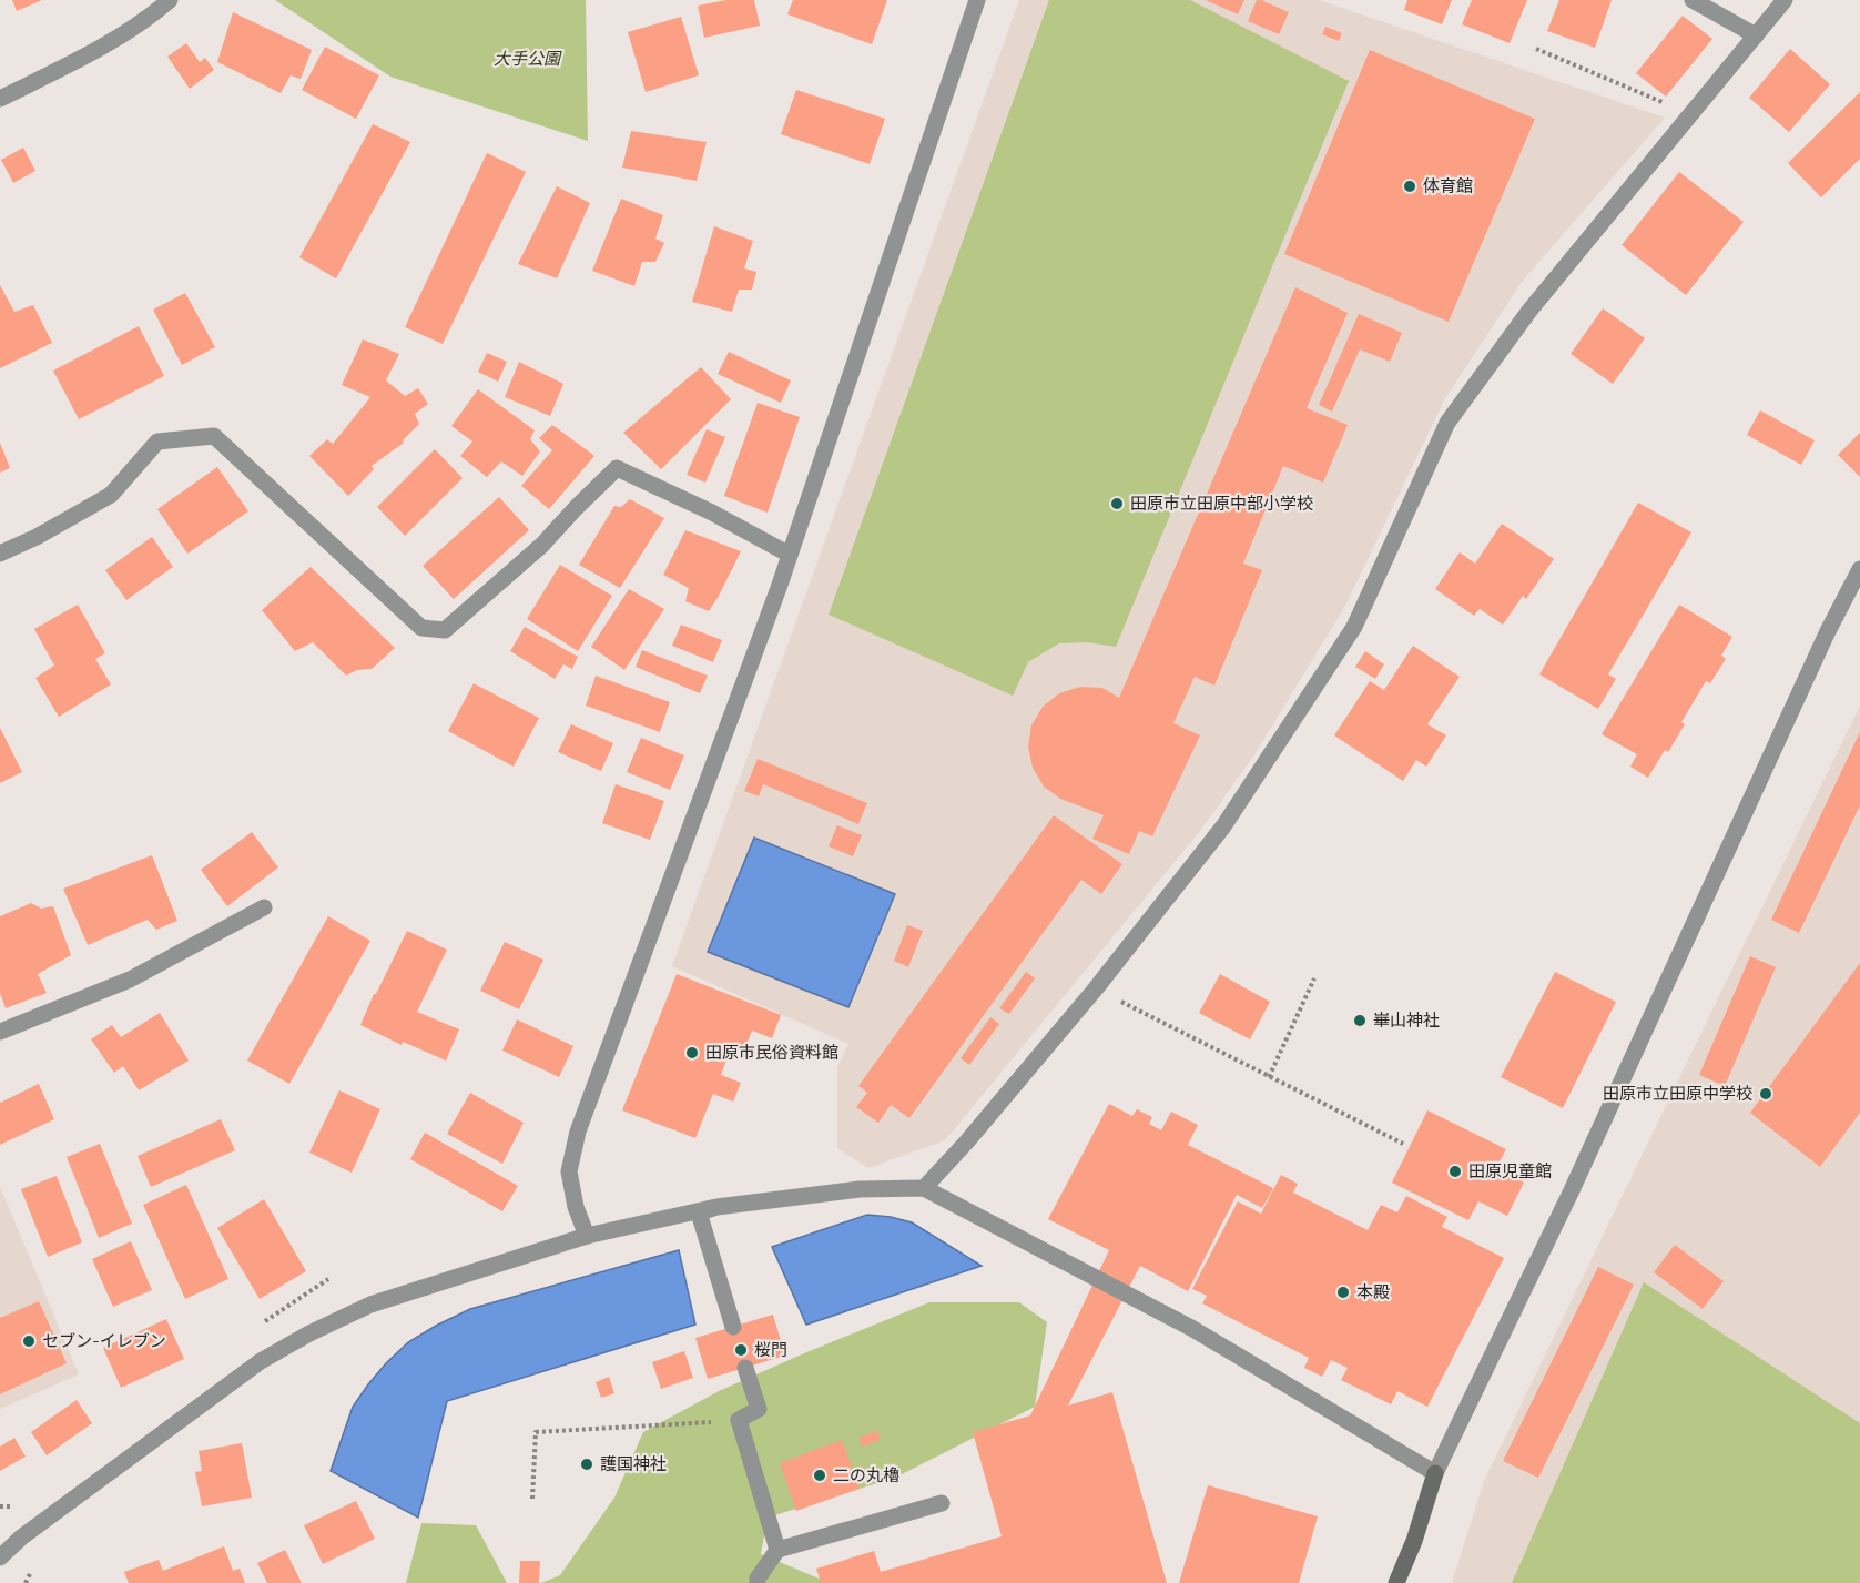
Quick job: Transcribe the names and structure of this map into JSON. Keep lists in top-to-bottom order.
{
  "parks": ["大手公園"],
  "places": [
    "体育館",
    "田原市立田原中部小学校",
    "崋山神社",
    "田原市民俗資料館",
    "田原市立田原中学校",
    "田原児童館",
    "本殿",
    "セブン-イレブン",
    "桜門",
    "護国神社",
    "二の丸櫓"
  ]
}
